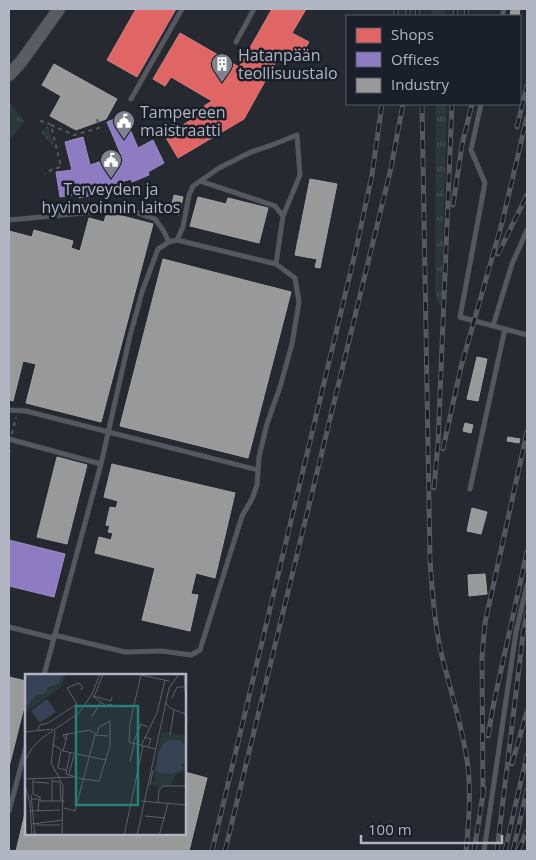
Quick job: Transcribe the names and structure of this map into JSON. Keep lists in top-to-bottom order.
{
  "places": {
    "building": ["Hatanpään teollisuustalo"],
    "public building": ["Tampereen maistraatti", "Terveyden ja hyvinvoinnin laitos"]
  },
  "legend": ["Shops", "Offices", "Industry"],
  "scale_bar": "100 m"
}
